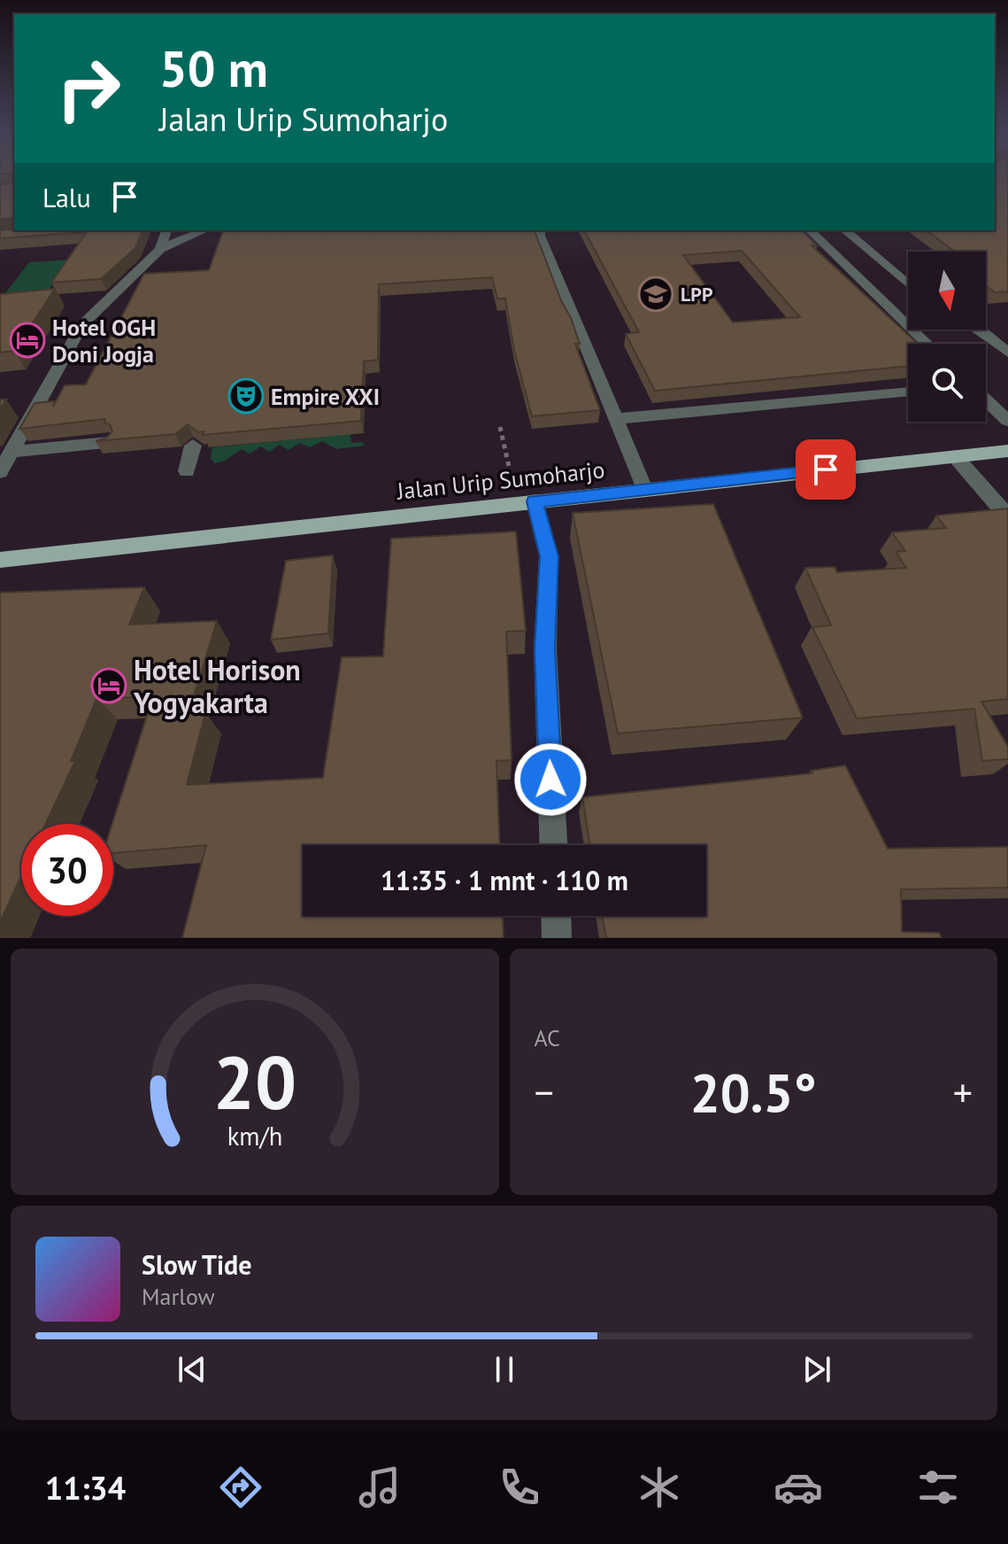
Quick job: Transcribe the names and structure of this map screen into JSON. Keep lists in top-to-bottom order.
{
  "streets": {
    "main road": ["Jalan Urip Sumoharjo"]
  },
  "places": {
    "school or university": ["LPP"],
    "hotel": ["Hotel OGH Doni Jogja", "Hotel Horison Yogyakarta"],
    "theatre": ["Empire XXI"]
  },
  "north": "bottom",
  "page": {
    "turn": ["50 m", "Jalan Urip Sumoharjo"],
    "then": "Lalu",
    "limit": "30",
    "trip": "11:35 · 1 mnt · 110 m",
    "tile": "AC",
    "heat": ["−", "20.5°", "+"],
    "song": ["Slow Tide", "Marlow"],
    "tabs": "11:34",
    "gauge": ["20", "km/h"]
  }
}
